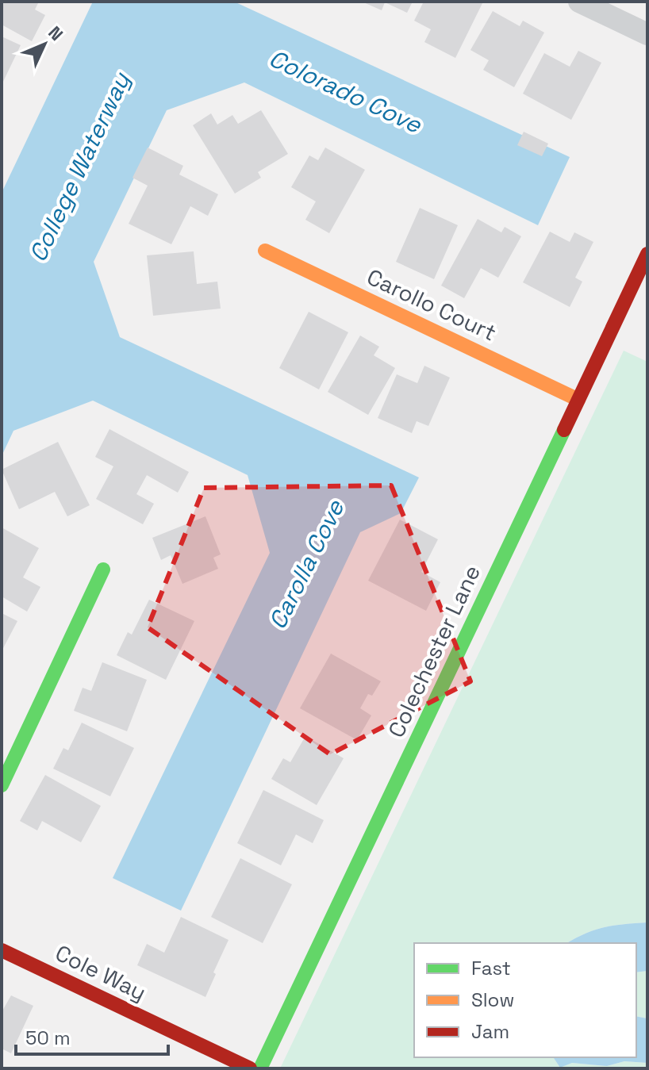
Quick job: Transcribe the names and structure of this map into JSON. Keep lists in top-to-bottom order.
{
  "streets": {
    "street": ["Carollo Court", "Colechester Lane", "Cole Way"]
  },
  "crossings": [
    ["Carollo Court", "Colechester Lane"]
  ],
  "water": ["Colorado Cove", "College Waterway", "Carolla Cove"],
  "legend": ["Fast", "Slow", "Jam"],
  "scale_bar": "50 m",
  "north": "top right"
}
